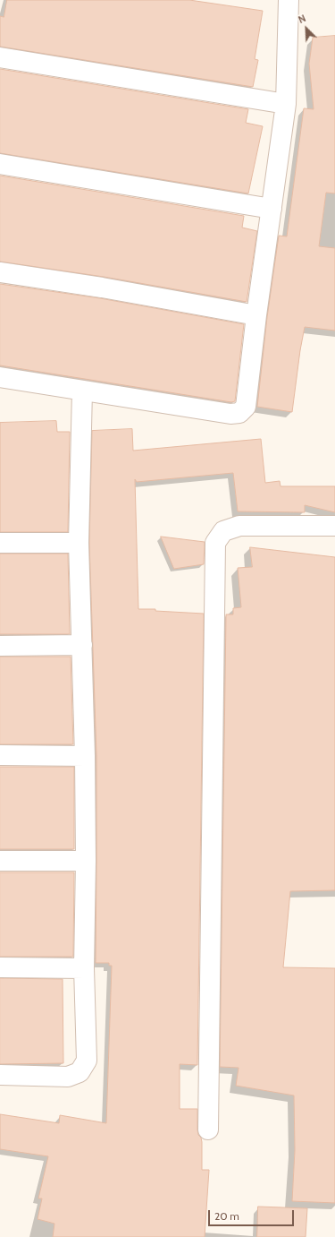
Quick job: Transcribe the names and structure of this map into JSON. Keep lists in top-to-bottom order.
{
  "scale_bar": "20 m",
  "north": "top left"
}
